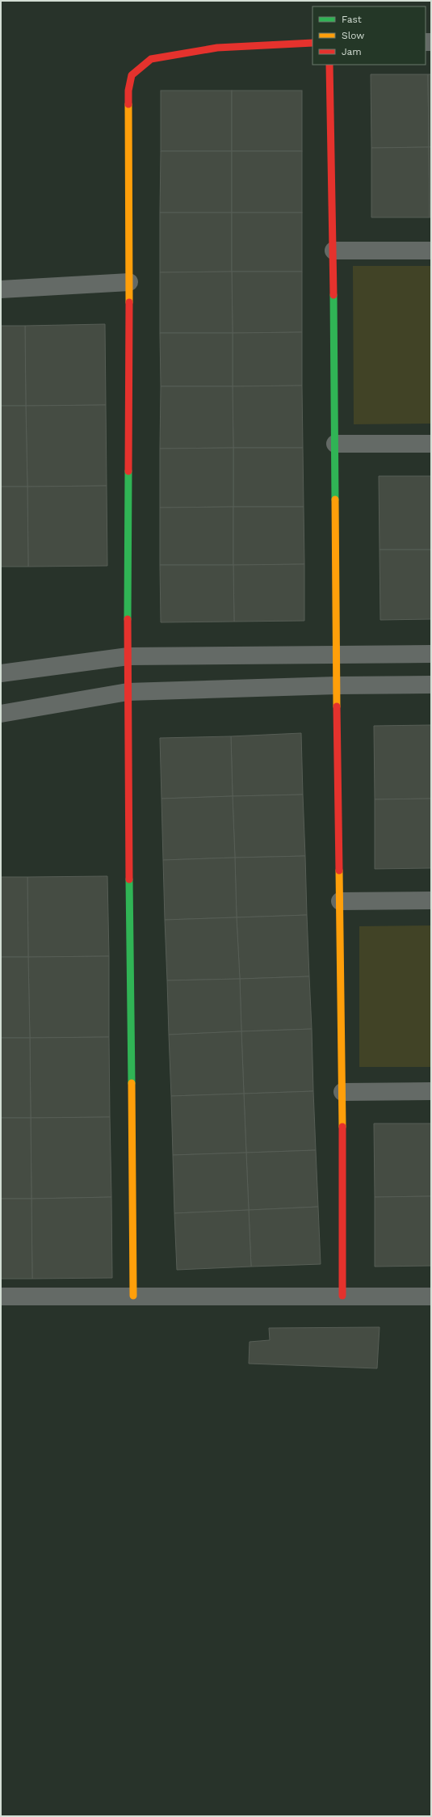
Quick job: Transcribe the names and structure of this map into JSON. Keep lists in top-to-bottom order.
{
  "legend": ["Fast", "Slow", "Jam"]
}
